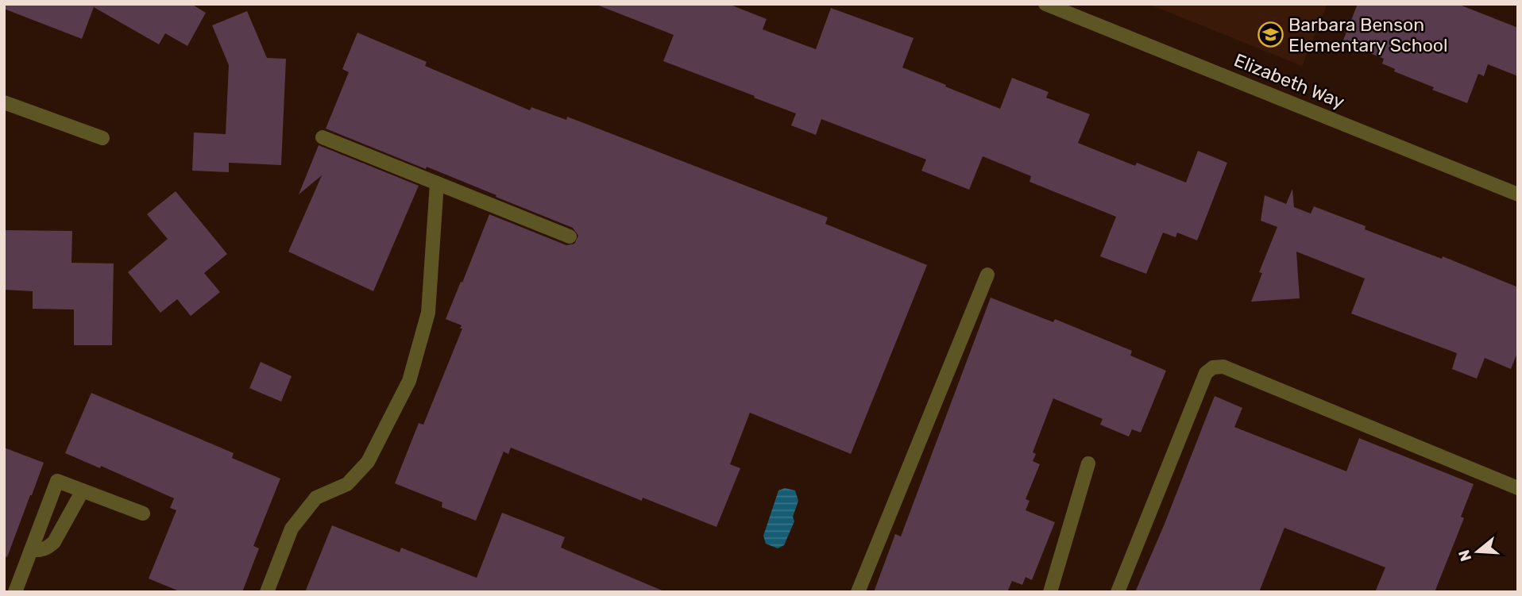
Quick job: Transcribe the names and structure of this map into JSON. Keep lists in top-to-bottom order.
{
  "streets": {
    "street": ["Elizabeth Way"]
  },
  "places": {
    "school or university": ["Barbara Benson Elementary School"]
  },
  "north": "left"
}
